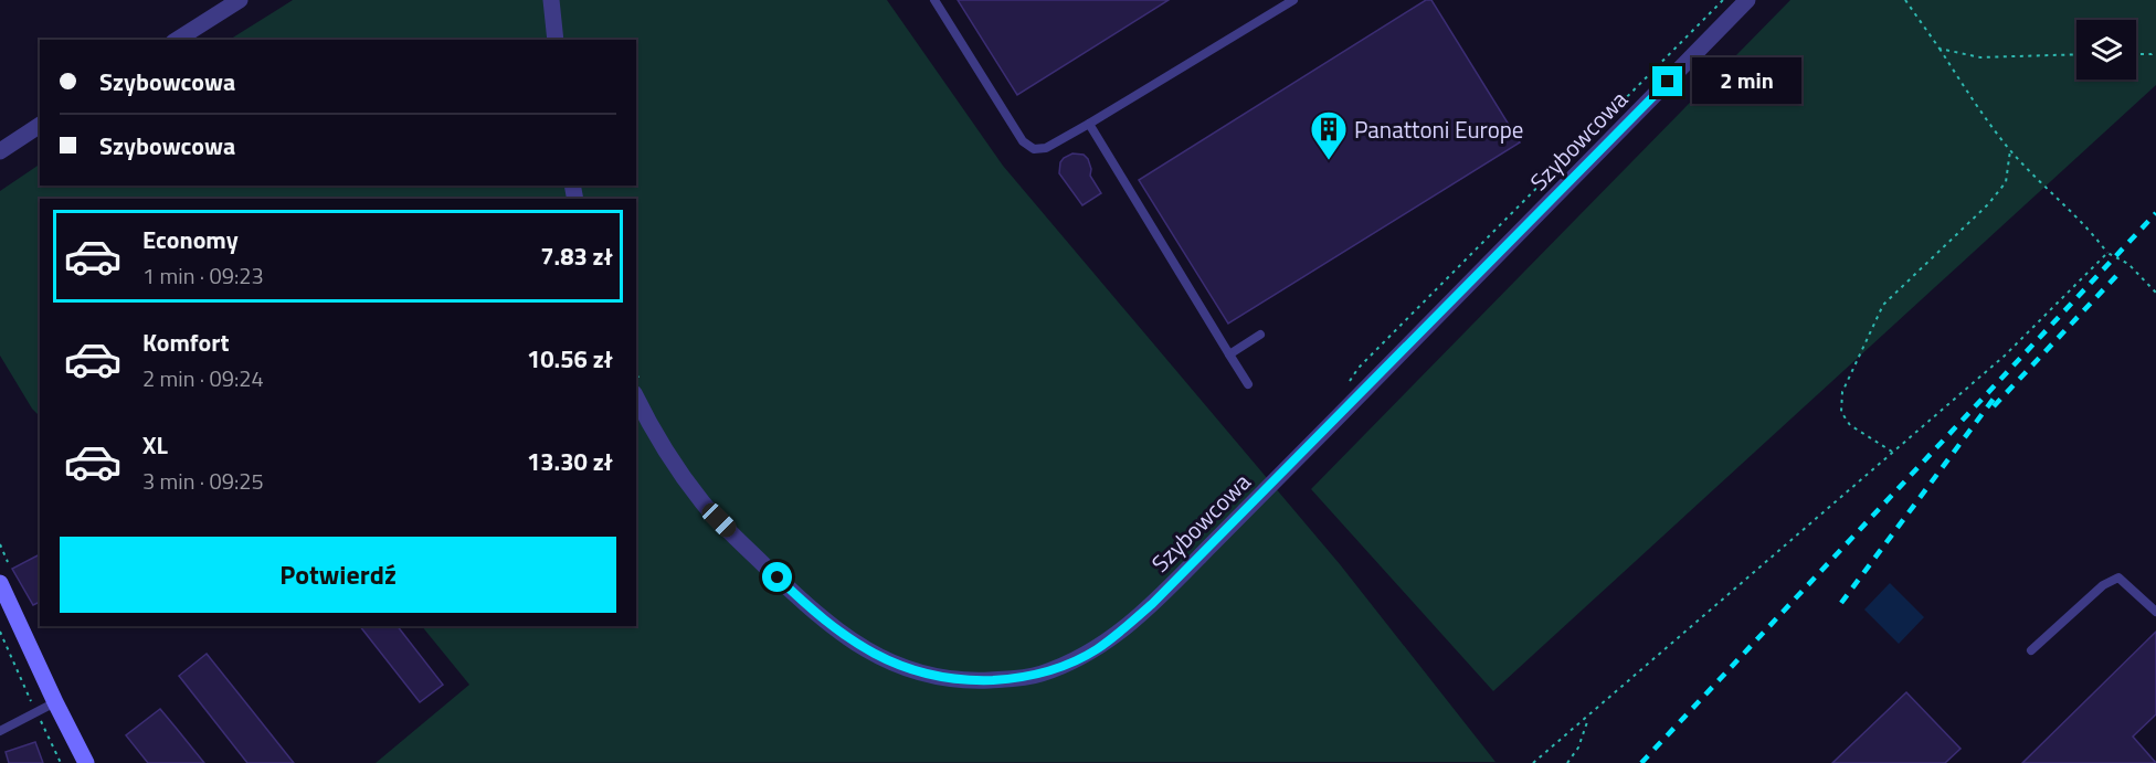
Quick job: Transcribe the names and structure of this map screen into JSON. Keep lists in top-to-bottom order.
{
  "streets": {
    "street": ["Szybowcowa"]
  },
  "places": {
    "building": ["Panattoni Europe"]
  },
  "page": {
    "banner": ["Szybowcowa", "Szybowcowa"],
    "bubble": "2 min",
    "list": [
      {
        "name": "Economy",
        "note": "1 min · 09:23",
        "value": "7.83 zł"
      },
      {
        "name": "Komfort",
        "note": "2 min · 09:24",
        "value": "10.56 zł"
      },
      {
        "name": "XL",
        "note": "3 min · 09:25",
        "value": "13.30 zł"
      }
    ],
    "buttons": "Potwierdź"
  }
}
